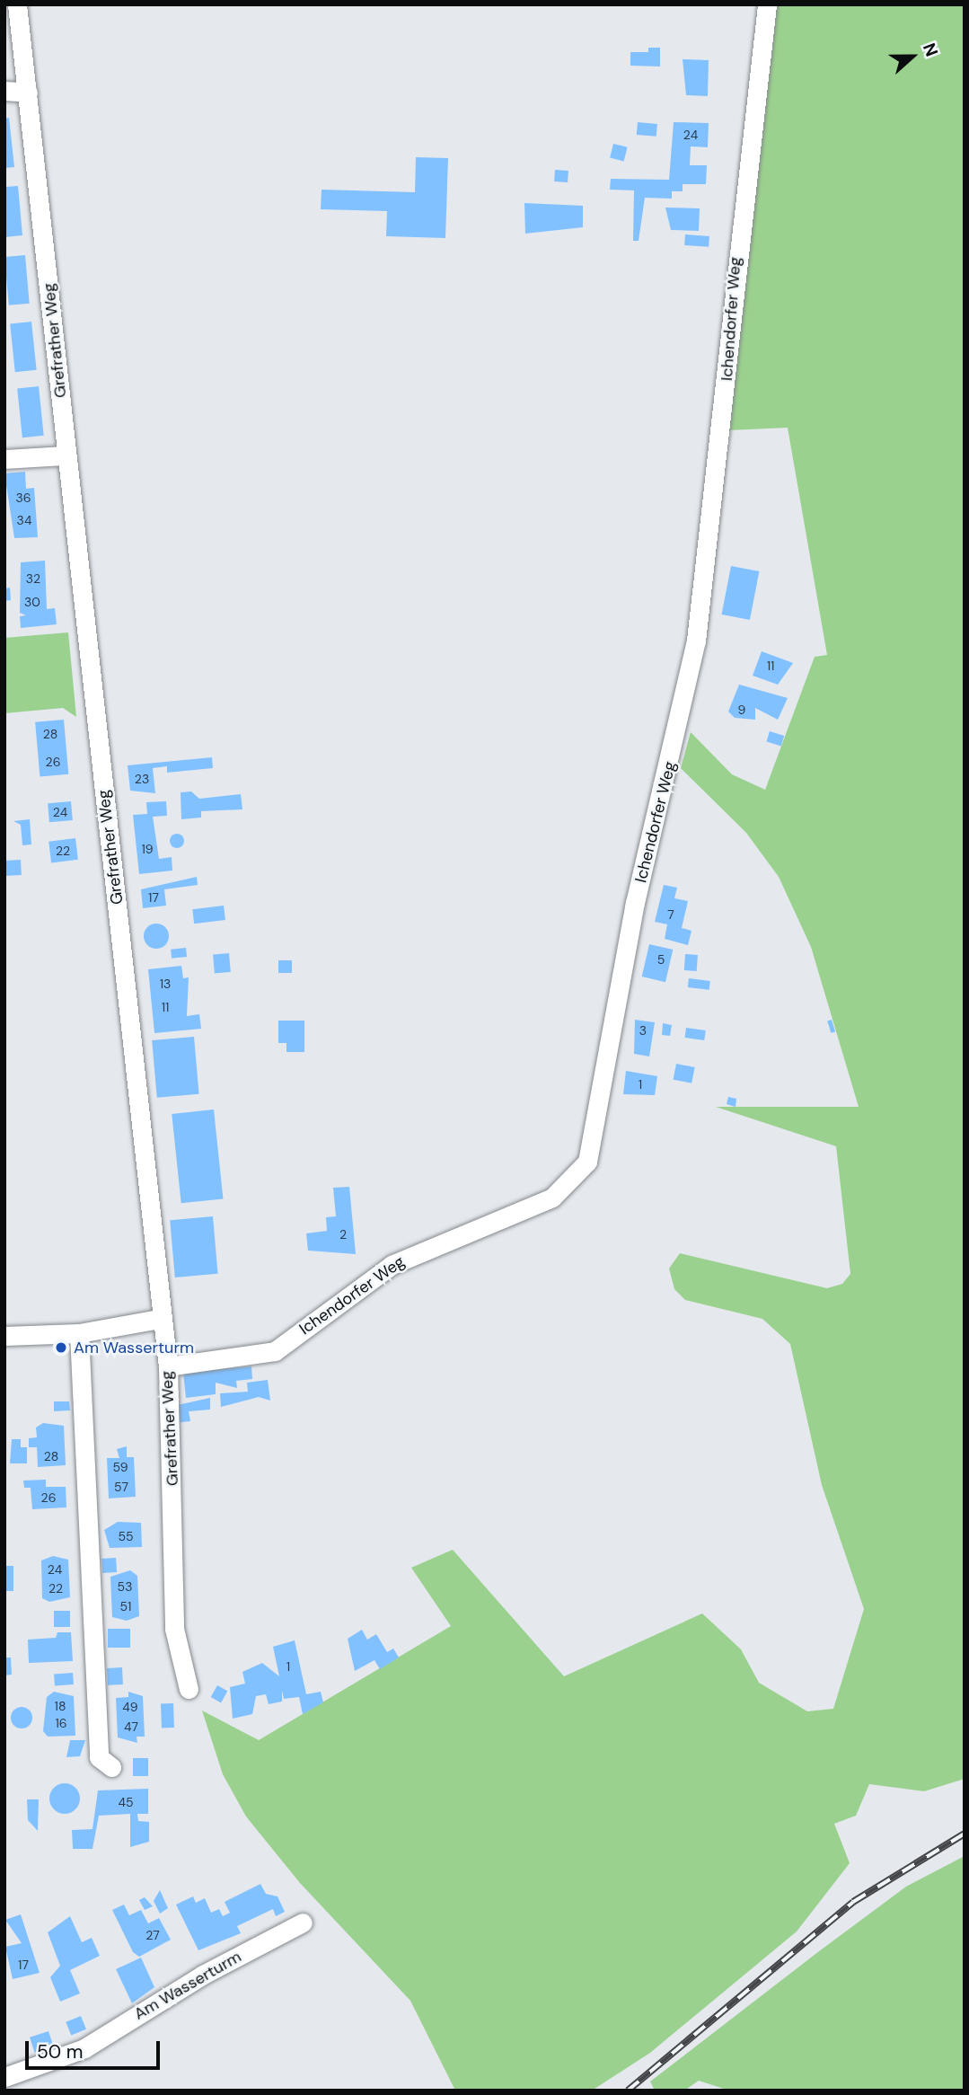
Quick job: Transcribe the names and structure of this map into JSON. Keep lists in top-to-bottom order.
{
  "streets": {
    "street": ["Ichendorfer Weg", "Grefrather Weg", "Am Wasserturm"]
  },
  "crossings": [
    ["Ichendorfer Weg", "Grefrather Weg"]
  ],
  "places": ["Am Wasserturm"],
  "house_numbers": [
    "24",
    "36",
    "34",
    "32",
    "30",
    "11",
    "9",
    "28",
    "26",
    "23",
    "24",
    "19",
    "22",
    "17",
    "7",
    "5",
    "13",
    "11",
    "3",
    "1",
    "2",
    "28",
    "59",
    "57",
    "26",
    "55",
    "24",
    "53",
    "22",
    "51",
    "1",
    "18",
    "49",
    "16",
    "47",
    "45",
    "27",
    "17"
  ],
  "scale_bar": "50 m",
  "north": "right"
}
